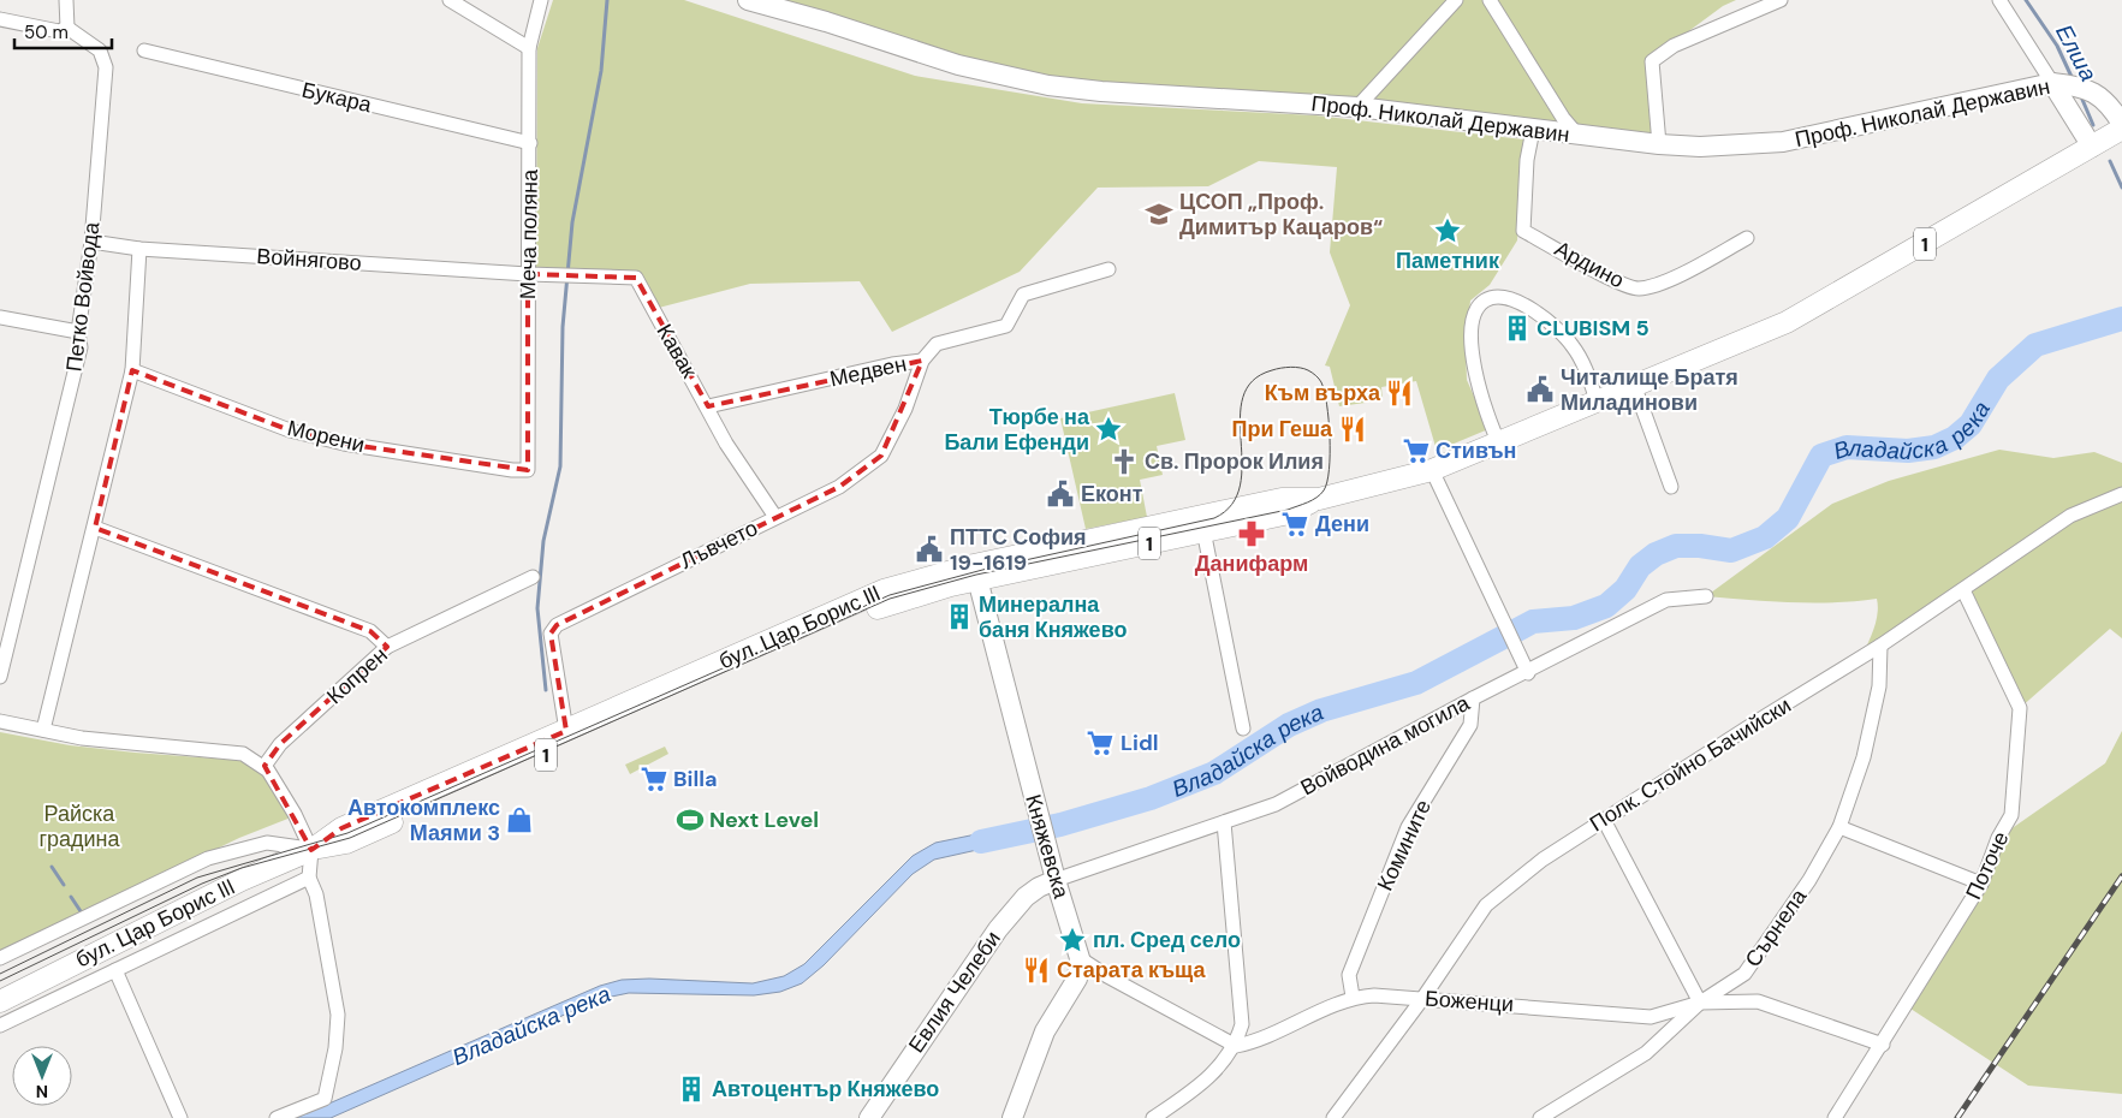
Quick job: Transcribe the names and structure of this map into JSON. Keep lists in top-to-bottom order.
{
  "streets": {
    "main road": [
      "Проф. Николай Державин",
      "1",
      "бул. Цар Борис III",
      "Княжевска",
      "Евлия Челеби"
    ],
    "street": [
      "Букара",
      "Меча поляна",
      "Войнягово",
      "Ардино",
      "Петко Войвода",
      "Кавак",
      "Медвен",
      "Морени",
      "Лъвчето",
      "Копрен",
      "Войводина могила",
      "Полк. Стойно Бачийски",
      "Комините",
      "Поточе",
      "Сърнела",
      "Боженци"
    ]
  },
  "crossings": [
    ["Букара", "Меча поляна"],
    ["Проф. Николай Державин", "Ардино"],
    ["Меча поляна", "Войнягово"],
    ["Меча поляна", "Кавак"],
    ["Меча поляна", "Морени"],
    ["Войнягово", "Петко Войвода"],
    ["Войнягово", "Кавак"],
    ["Кавак", "Медвен"],
    ["Кавак", "Лъвчето"],
    ["Медвен", "Лъвчето"],
    ["Лъвчето", "бул. Цар Борис III"],
    ["бул. Цар Борис III", "Княжевска"],
    ["Войводина могила", "Комините"],
    ["Войводина могила", "Княжевска"],
    ["Войводина могила", "Евлия Челеби"],
    ["Полк. Стойно Бачийски", "Поточе"],
    ["Полк. Стойно Бачийски", "Сърнела"],
    ["Полк. Стойно Бачийски", "Боженци"],
    ["Комините", "Боженци"],
    ["Княжевска", "Евлия Челеби"],
    ["Поточе", "Боженци"],
    ["Сърнела", "Боженци"]
  ],
  "water": ["Елша", "Владайска река"],
  "parks": ["Райска градина"],
  "places": {
    "school or university": ["ЦСОП „Проф. Димитър Кацаров“"],
    "place": ["Паметник", "Тюрбе на Бали Ефенди", "пл. Сред село"],
    "building": ["CLUBISM 5", "Минерална баня Княжево", "Автоцентър Княжево"],
    "public building": ["Читалище Братя Миладинови", "Еконт", "ПТТС София 19-1619"],
    "restaurant": ["Към върха", "При Геша", "Старата къща"],
    "supermarket": [
      "Стивън",
      "Дени",
      "Lidl",
      "Billa"
    ],
    "church": ["Св. Пророк Илия"],
    "pharmacy": ["Данифарм"],
    "shop": ["Автокомплекс Маями 3"],
    "sports": ["Next Level"]
  },
  "scale_bar": "50 m",
  "north": "bottom"
}
